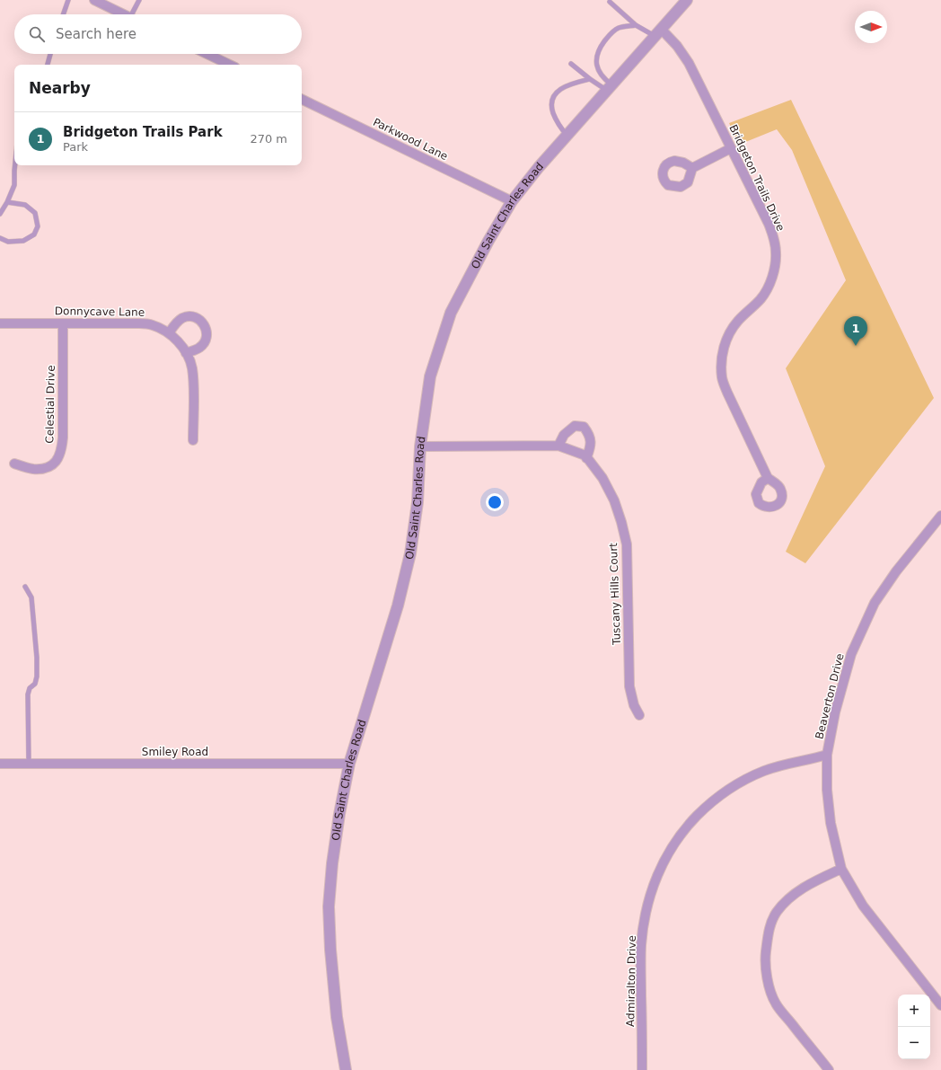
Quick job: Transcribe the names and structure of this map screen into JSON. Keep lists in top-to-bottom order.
{
  "streets": {
    "street": [
      "Parkwood Lane",
      "Bridgeton Trails Drive",
      "Old Saint Charles Road",
      "Donnycave Lane",
      "Celestial Drive",
      "Tuscany Hills Court",
      "Beaverton Drive",
      "Smiley Road",
      "Admiralton Drive"
    ]
  },
  "crossings": [
    ["Parkwood Lane", "Old Saint Charles Road"],
    ["Bridgeton Trails Drive", "Old Saint Charles Road"],
    ["Old Saint Charles Road", "Tuscany Hills Court"],
    ["Old Saint Charles Road", "Smiley Road"],
    ["Donnycave Lane", "Celestial Drive"],
    ["Beaverton Drive", "Admiralton Drive"]
  ],
  "north": "right",
  "page": {
    "search": "Search here",
    "heading": "Nearby",
    "list": [
      {
        "mark": "1",
        "name": "Bridgeton Trails Park",
        "note": "Park",
        "value": "270 m"
      }
    ],
    "pins": "1",
    "map_buttons": ["+", "−"]
  }
}
